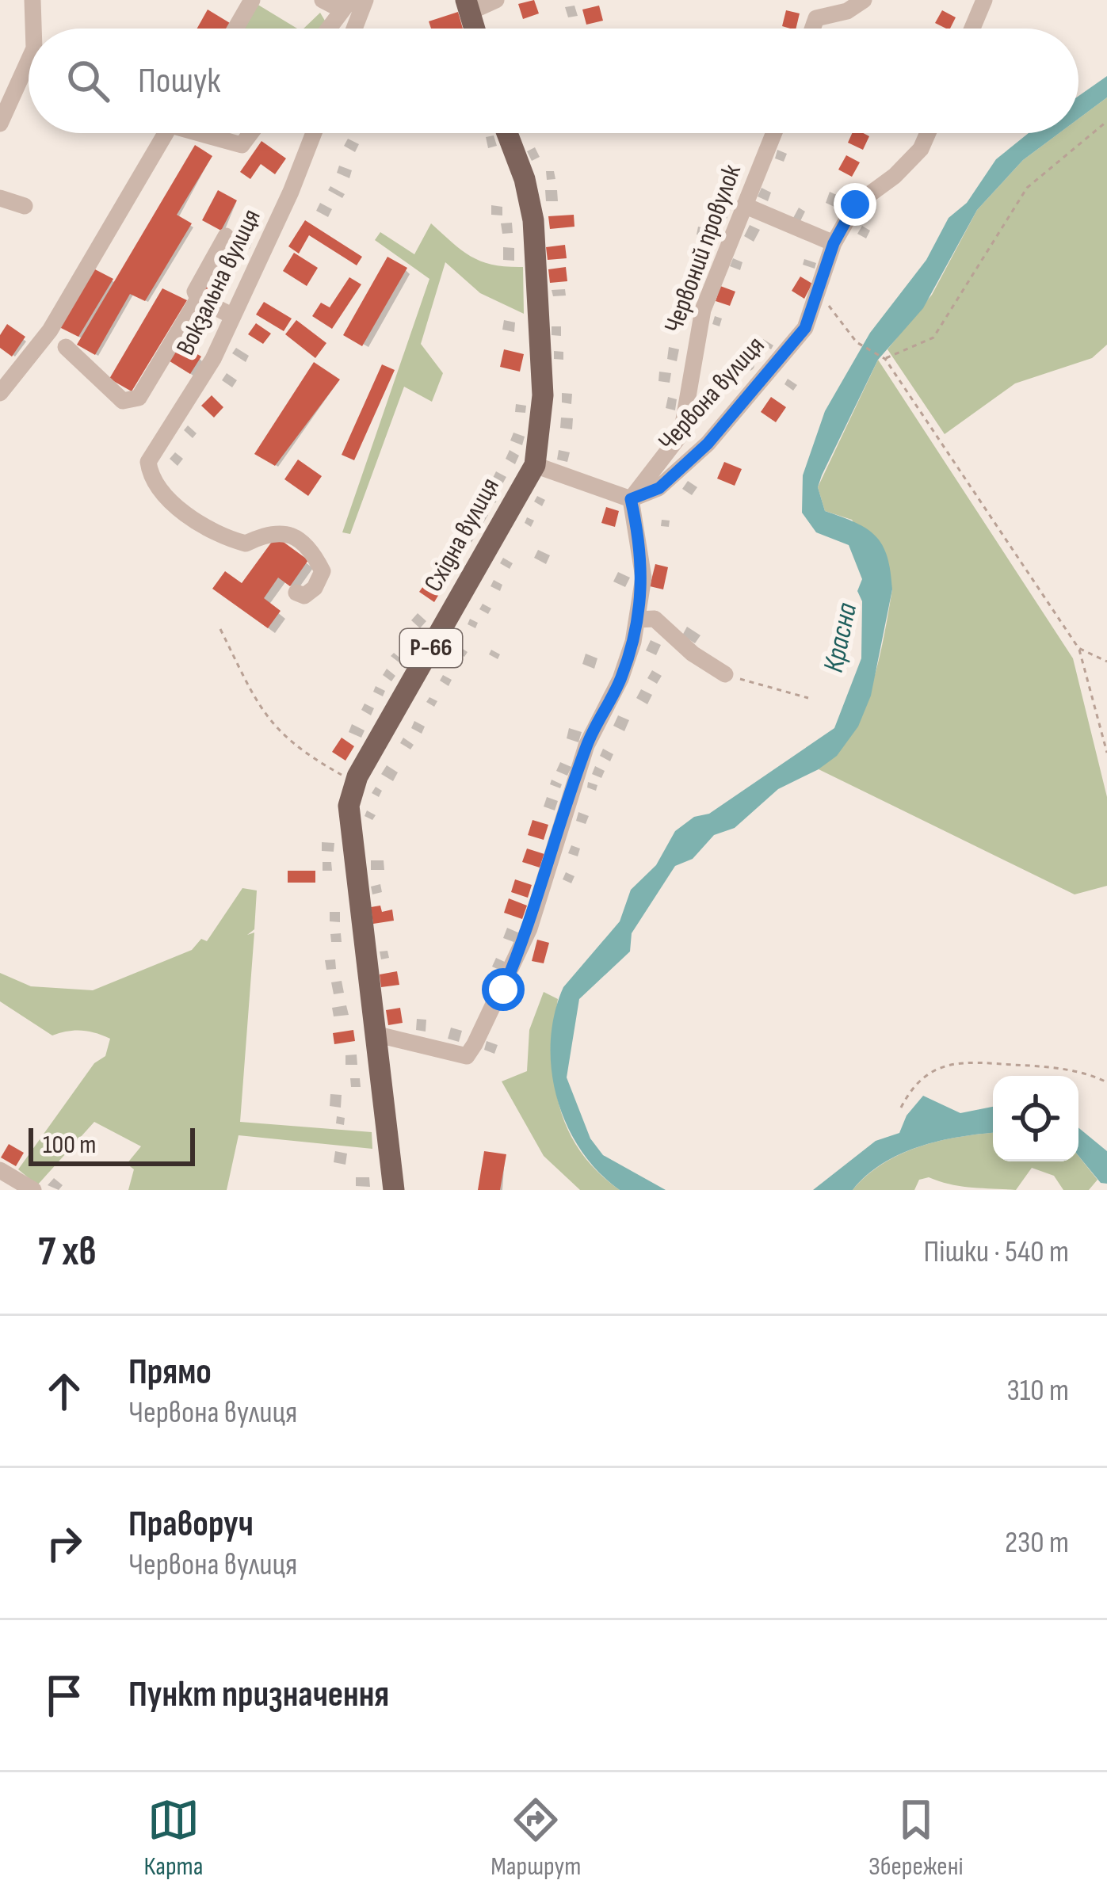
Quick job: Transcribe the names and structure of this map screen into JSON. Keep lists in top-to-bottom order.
{
  "streets": {
    "main road": ["Східна вулиця", "Р-66"],
    "street": ["Червоний провулок", "Вокзальна вулиця", "Червона вулиця"]
  },
  "crossings": [
    ["Червоний провулок", "Червона вулиця"]
  ],
  "water": ["Красна"],
  "scale_bar": "100 m",
  "page": {
    "search": "Пошук",
    "scale": "100 m",
    "heading": ["7 хв", "Пішки · 540 m"],
    "list": [
      ["Прямо", "Червона вулиця", "310 m"],
      ["Праворуч", "Червона вулиця", "230 m"],
      "Пункт призначення"
    ],
    "nav": ["Карта", "Маршрут", "Збережені"]
  }
}
